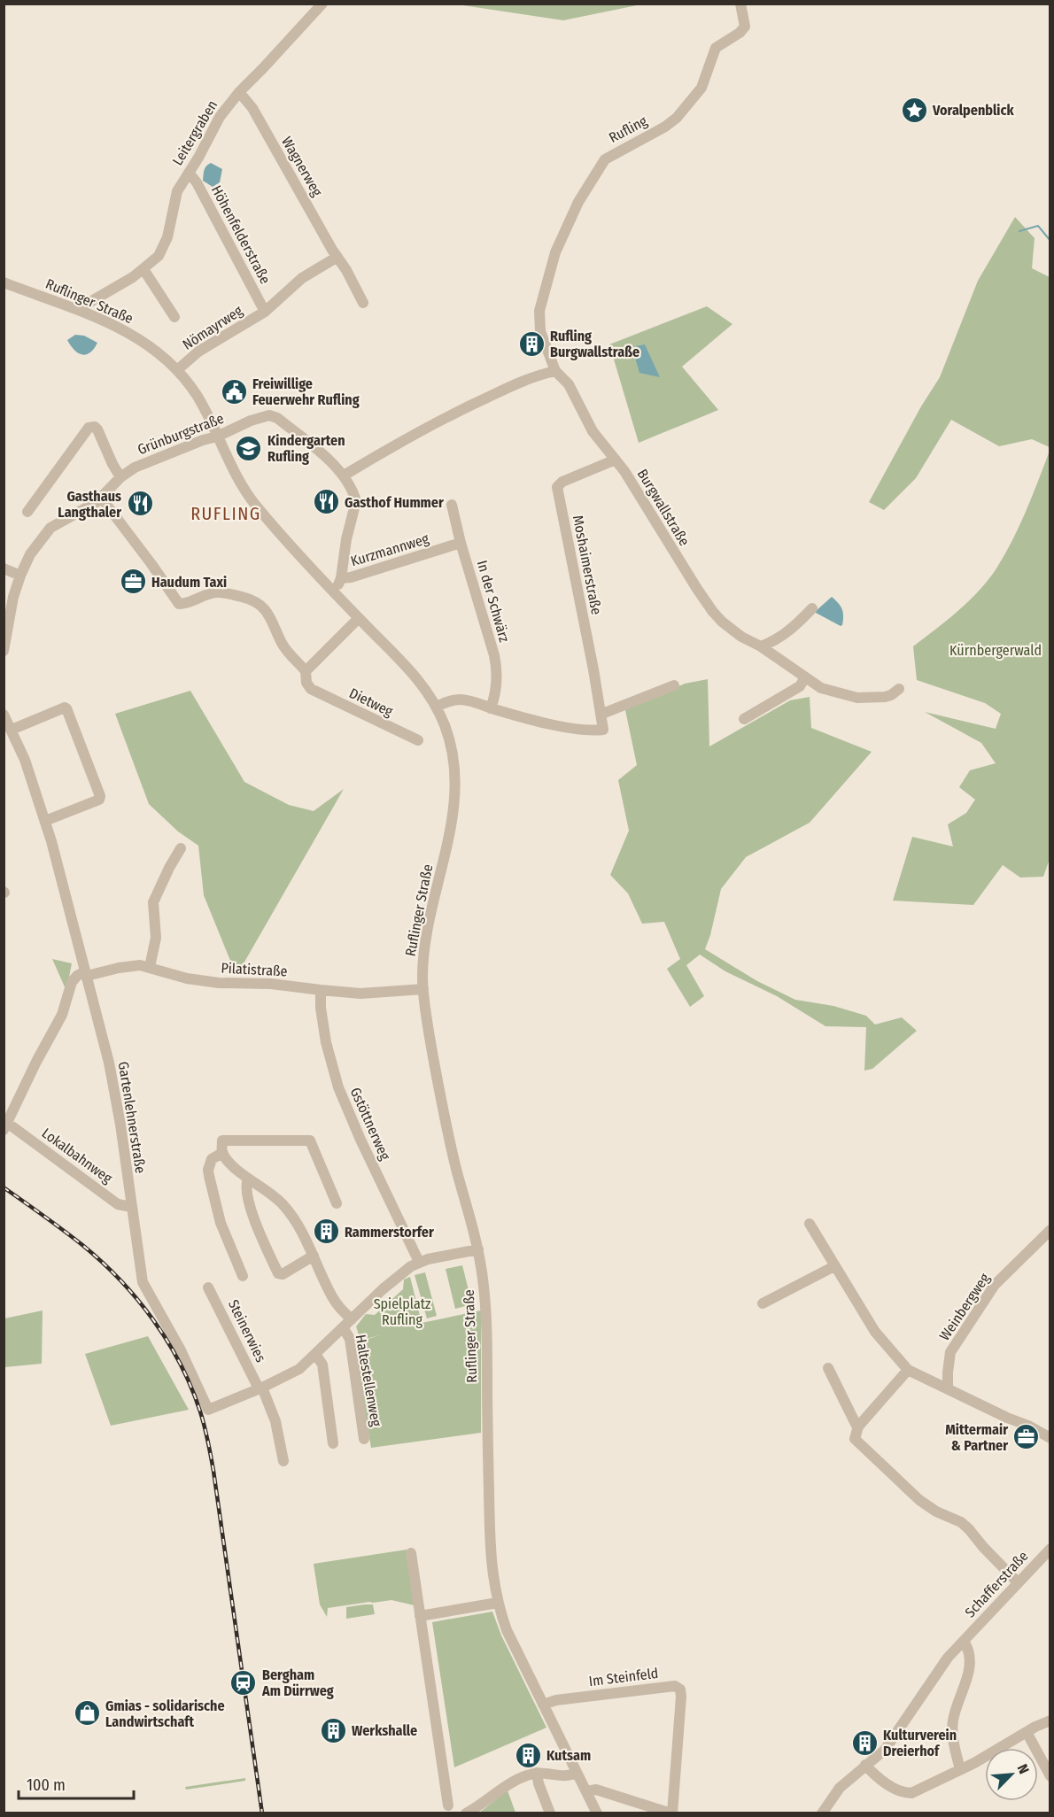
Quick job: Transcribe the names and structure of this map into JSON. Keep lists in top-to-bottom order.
{
  "streets": {
    "street": [
      "Rufling",
      "Leitergraben",
      "Wagnerweg",
      "Höhenfelderstraße",
      "Ruflinger Straße",
      "Nömayrweg",
      "Grünburgstraße",
      "Burgwallstraße",
      "Kurzmannweg",
      "Moshaimerstraße",
      "In der Schwärz",
      "Dietweg",
      "Pilatistraße",
      "Gartenlehnerstraße",
      "Gstöttnerweg",
      "Lokalbahnweg",
      "Weinbergweg",
      "Steinerwies",
      "Haltestellenweg",
      "Schafferstraße",
      "Im Steinfeld"
    ]
  },
  "crossings": [
    ["Rufling", "Burgwallstraße"],
    ["Leitergraben", "Wagnerweg"],
    ["Leitergraben", "Höhenfelderstraße"],
    ["Leitergraben", "Ruflinger Straße"],
    ["Höhenfelderstraße", "Nömayrweg"],
    ["Ruflinger Straße", "Nömayrweg"],
    ["Ruflinger Straße", "Grünburgstraße"],
    ["Ruflinger Straße", "Kurzmannweg"],
    ["Ruflinger Straße", "Pilatistraße"],
    ["Ruflinger Straße", "Haltestellenweg"],
    ["Ruflinger Straße", "Im Steinfeld"],
    ["Grünburgstraße", "Kurzmannweg"],
    ["Burgwallstraße", "Moshaimerstraße"],
    ["Kurzmannweg", "In der Schwärz"],
    ["Pilatistraße", "Gartenlehnerstraße"],
    ["Pilatistraße", "Gstöttnerweg"],
    ["Pilatistraße", "Lokalbahnweg"],
    ["Gartenlehnerstraße", "Lokalbahnweg"],
    ["Gartenlehnerstraße", "Haltestellenweg"],
    ["Gstöttnerweg", "Haltestellenweg"],
    ["Steinerwies", "Haltestellenweg"]
  ],
  "districts": ["RUFLING"],
  "parks": ["Kürnbergerwald", "Spielplatz Rufling"],
  "places": {
    "place": ["Voralpenblick"],
    "building": [
      "Rufling Burgwallstraße",
      "Rammerstorfer",
      "Werkshalle",
      "Kulturverein Dreierhof",
      "Kutsam"
    ],
    "public building": ["Freiwillige Feuerwehr Rufling"],
    "school or university": ["Kindergarten Rufling"],
    "restaurant": ["Gasthof Hummer", "Gasthaus Langthaler"],
    "office": ["Haudum Taxi", "Mittermair & Partner"],
    "station": ["Bergham Am Dürrweg"],
    "shop": ["Gmias - solidarische Landwirtschaft"]
  },
  "scale_bar": "100 m",
  "north": "top right"
}
